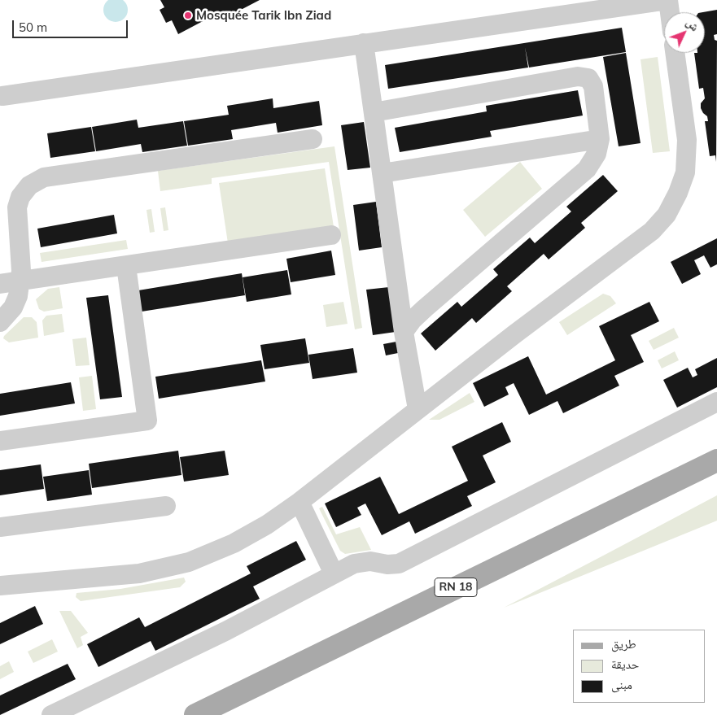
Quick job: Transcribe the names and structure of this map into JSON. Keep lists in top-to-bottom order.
{
  "streets": {
    "main road": ["RN 18"]
  },
  "places": ["Mosquée Tarik Ibn Ziad"],
  "legend": ["طريق", "حديقة", "مبنى"],
  "scale_bar": "50 m",
  "north": "top right"
}
